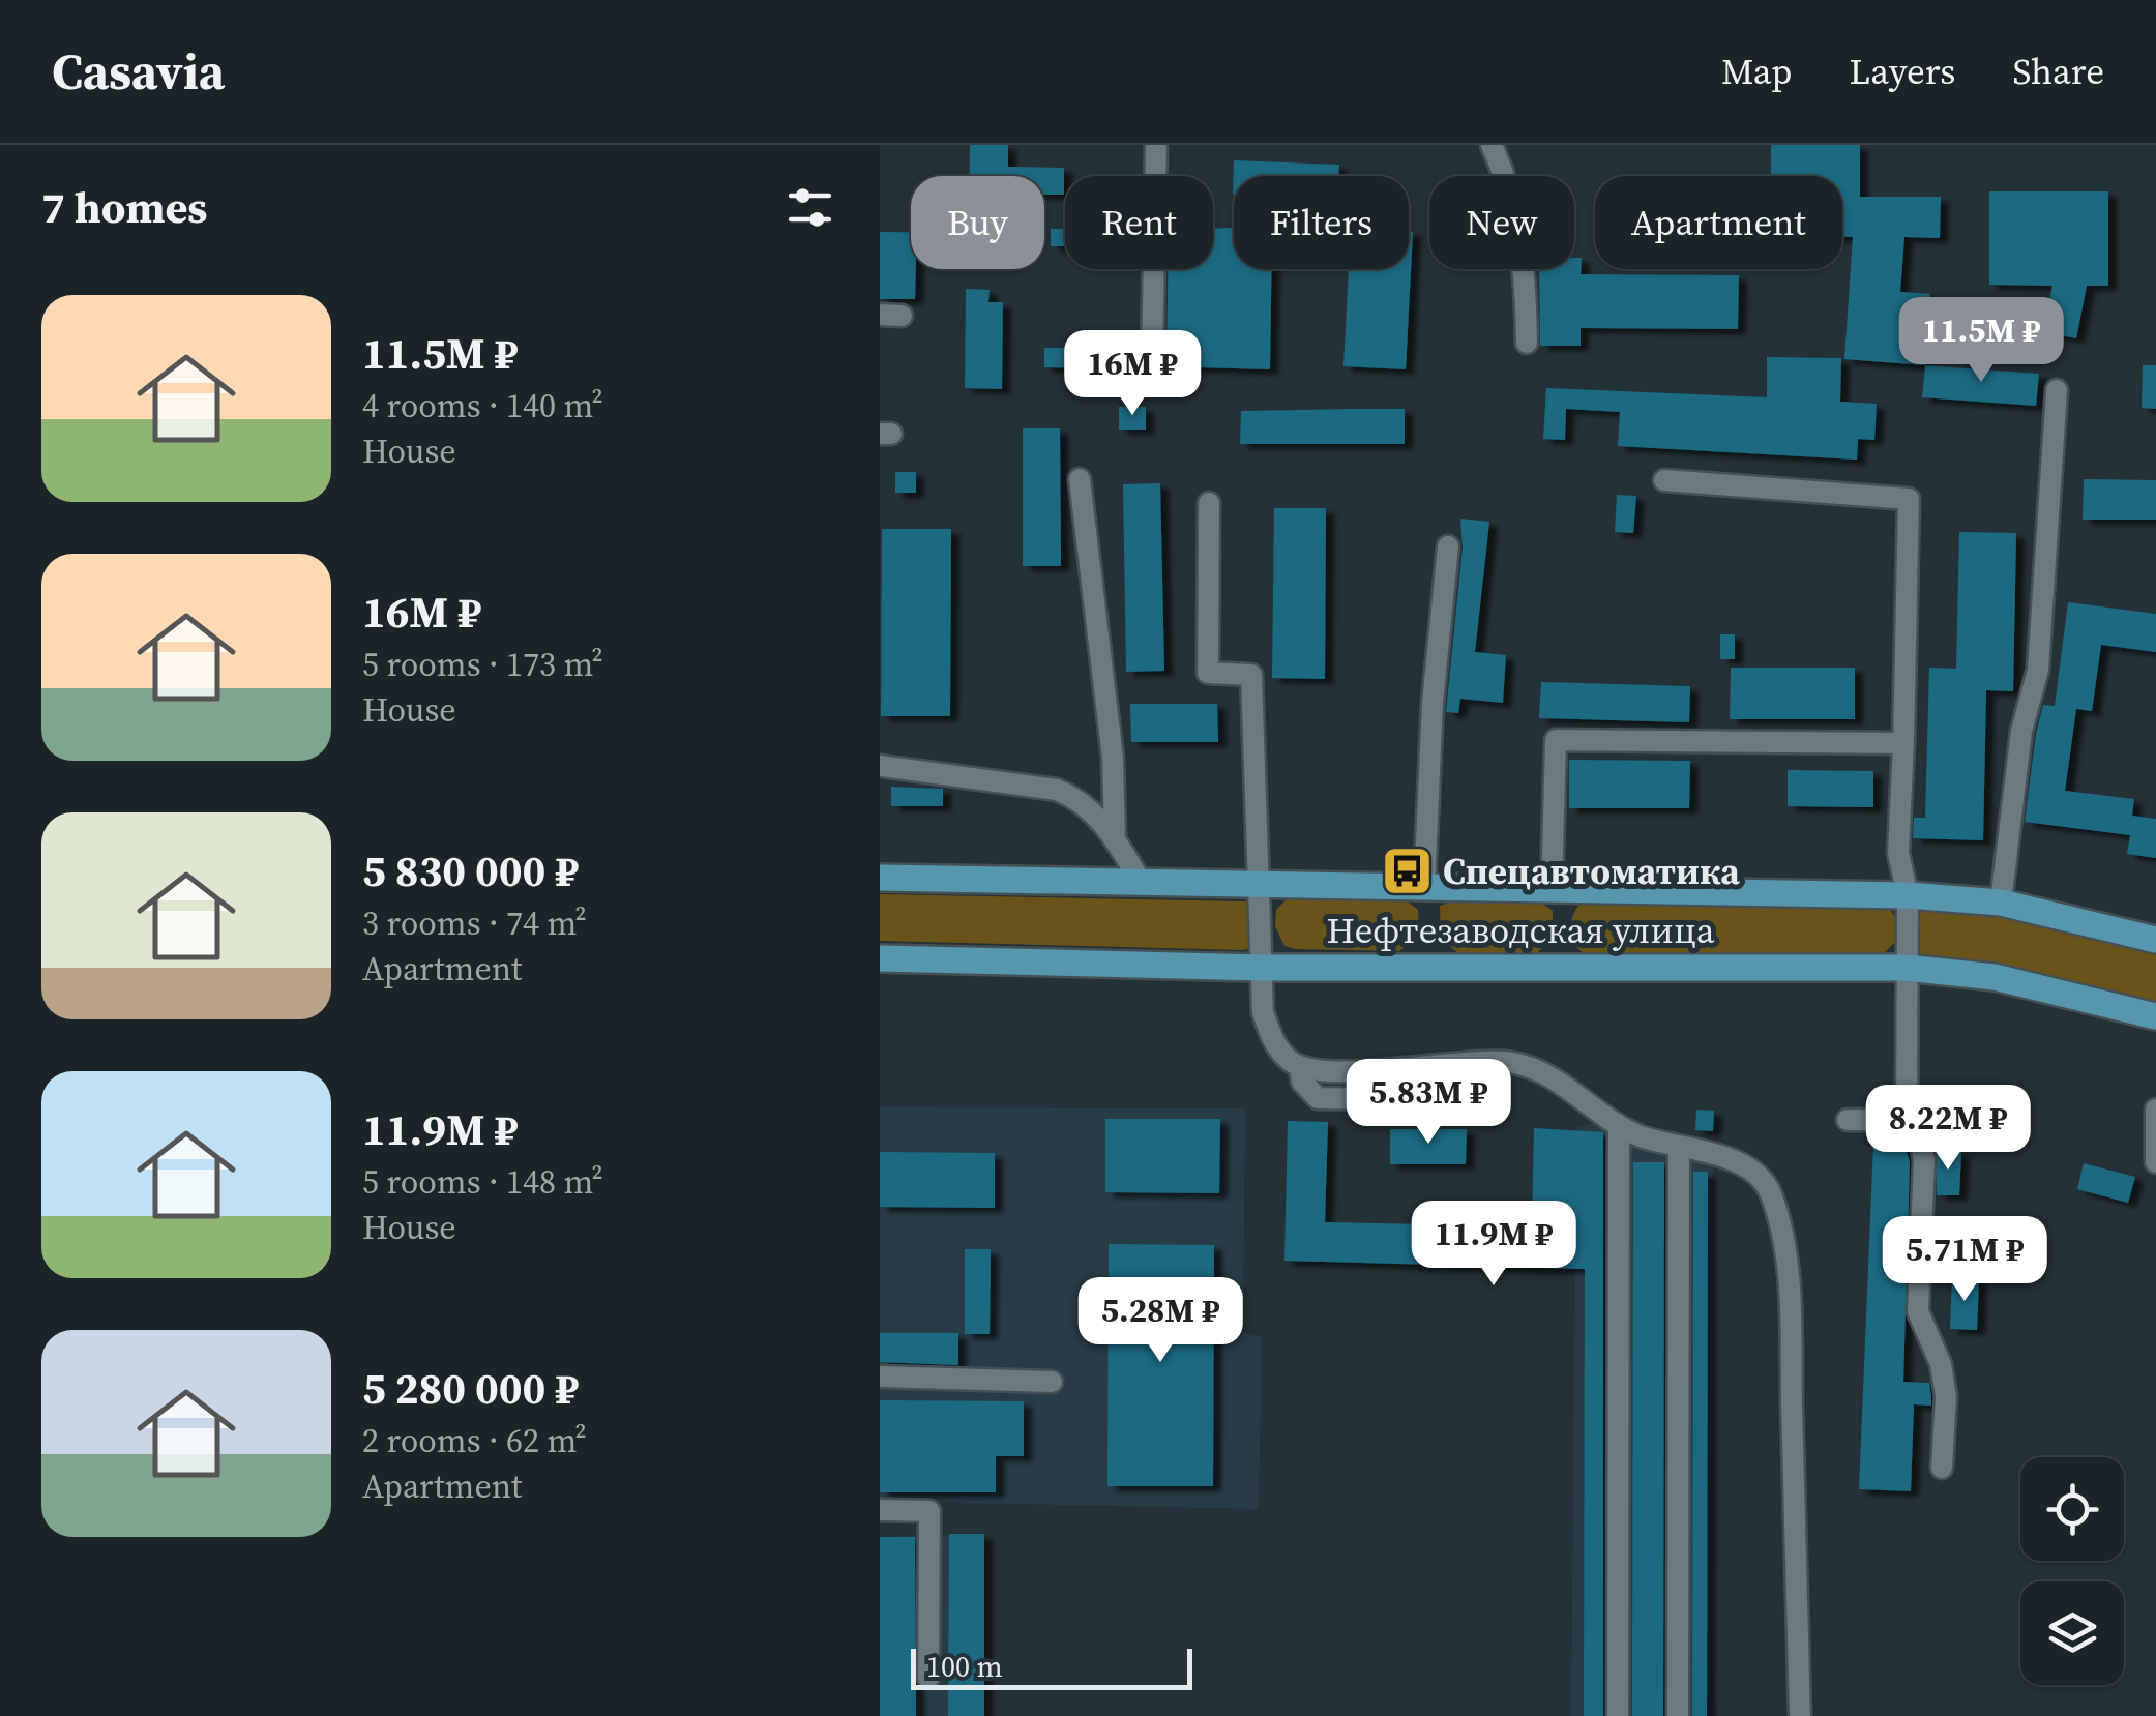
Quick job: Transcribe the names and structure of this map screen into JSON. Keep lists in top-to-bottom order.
{
  "streets": {
    "main road": ["Нефтезаводская улица"]
  },
  "places": {
    "bus stop": ["Спецавтоматика"]
  },
  "scale_bar": "100 m",
  "page": {
    "header": "Casavia",
    "nav": ["Map", "Layers", "Share"],
    "heading": "7 homes",
    "chip": [
      "Buy",
      "Rent",
      "Filters",
      "New",
      "Apartment"
    ],
    "list": [
      {
        "name": "11.5M ₽",
        "note": "4 rooms · 140 m² · House"
      },
      {
        "name": "16M ₽",
        "note": "5 rooms · 173 m² · House"
      },
      {
        "name": "5 830 000 ₽",
        "note": "3 rooms · 74 m² · Apartment"
      },
      {
        "name": "11.9M ₽",
        "note": "5 rooms · 148 m² · House"
      },
      {
        "name": "5 280 000 ₽",
        "note": "2 rooms · 62 m² · Apartment"
      }
    ],
    "price": [
      "11.5M ₽",
      "16M ₽",
      "5.83M ₽",
      "8.22M ₽",
      "11.9M ₽",
      "5.71M ₽",
      "5.28M ₽"
    ],
    "scale": "100 m"
  }
}
